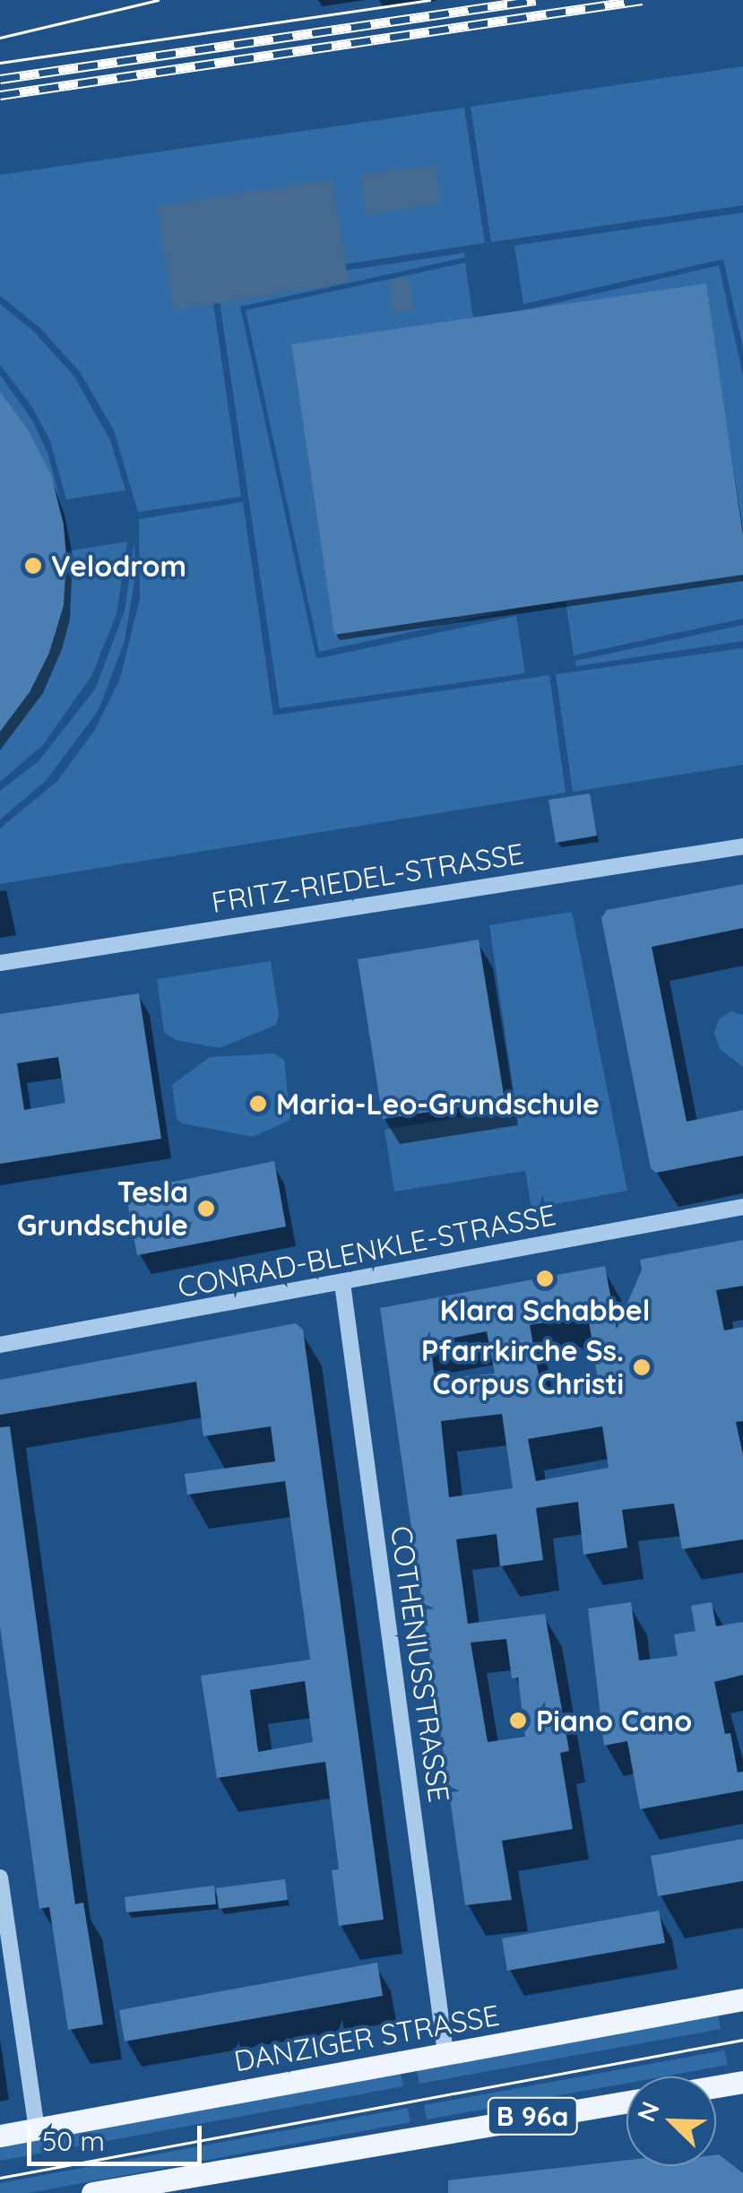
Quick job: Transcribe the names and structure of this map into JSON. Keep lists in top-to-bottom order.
{
  "streets": {
    "main road": ["DANZIGER STRASSE", "B 96a"],
    "street": ["FRITZ-RIEDEL-STRASSE", "CONRAD-BLENKLE-STRASSE", "COTHENIUSSTRASSE"]
  },
  "crossings": [
    ["CONRAD-BLENKLE-STRASSE", "COTHENIUSSTRASSE"],
    ["COTHENIUSSTRASSE", "DANZIGER STRASSE"]
  ],
  "places": [
    "Velodrom",
    "Maria-Leo-Grundschule",
    "Tesla Grundschule",
    "Klara Schabbel",
    "Pfarrkirche Ss. Corpus Christi",
    "Piano Cano"
  ],
  "scale_bar": "50 m",
  "north": "top left"
}
